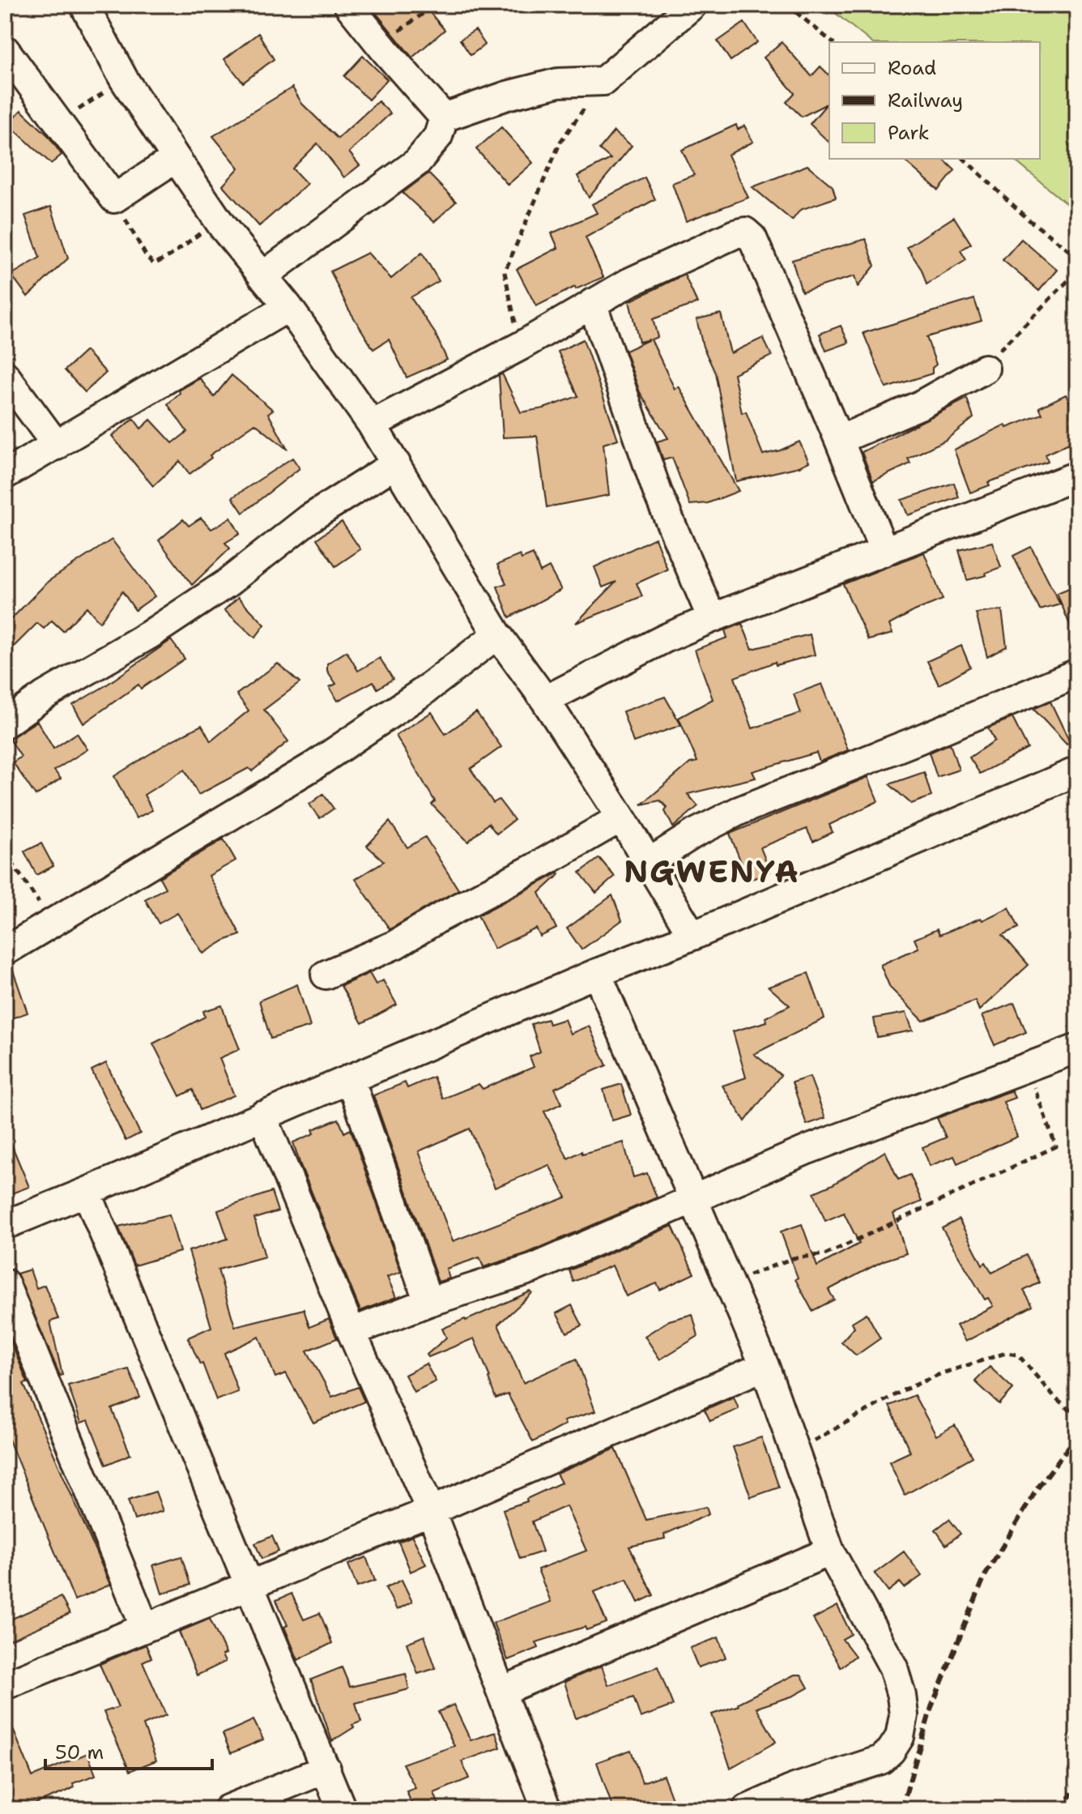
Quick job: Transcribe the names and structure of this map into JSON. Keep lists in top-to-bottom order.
{
  "districts": ["NGWENYA"],
  "legend": ["Road", "Railway", "Park"],
  "scale_bar": "50 m"
}
